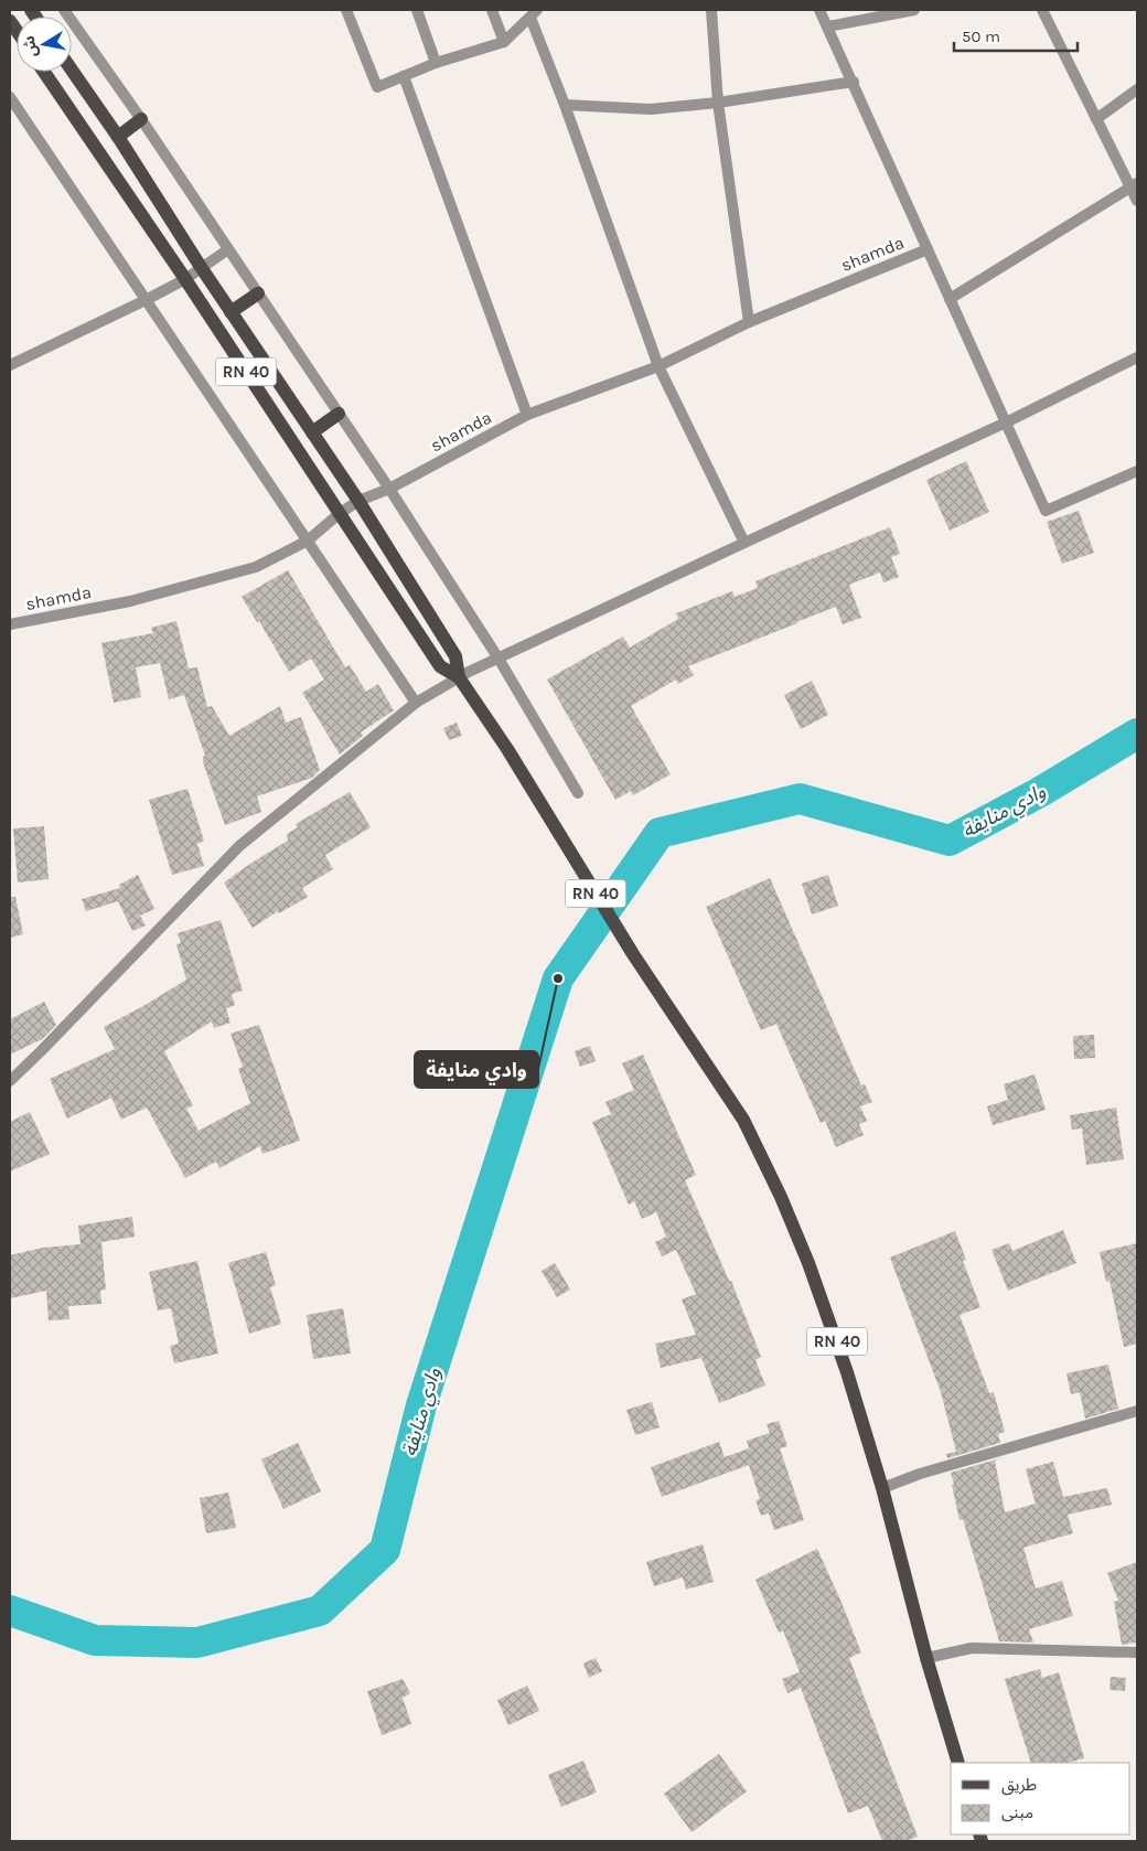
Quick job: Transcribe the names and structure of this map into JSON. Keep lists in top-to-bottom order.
{
  "streets": {
    "main road": ["RN 40"],
    "street": ["shamda"]
  },
  "crossings": [
    ["shamda", "RN 40"]
  ],
  "water": ["وادي منايفة"],
  "places": ["وادي منايفة"],
  "legend": ["طريق", "مبنى"],
  "scale_bar": "50 m",
  "north": "left"
}
